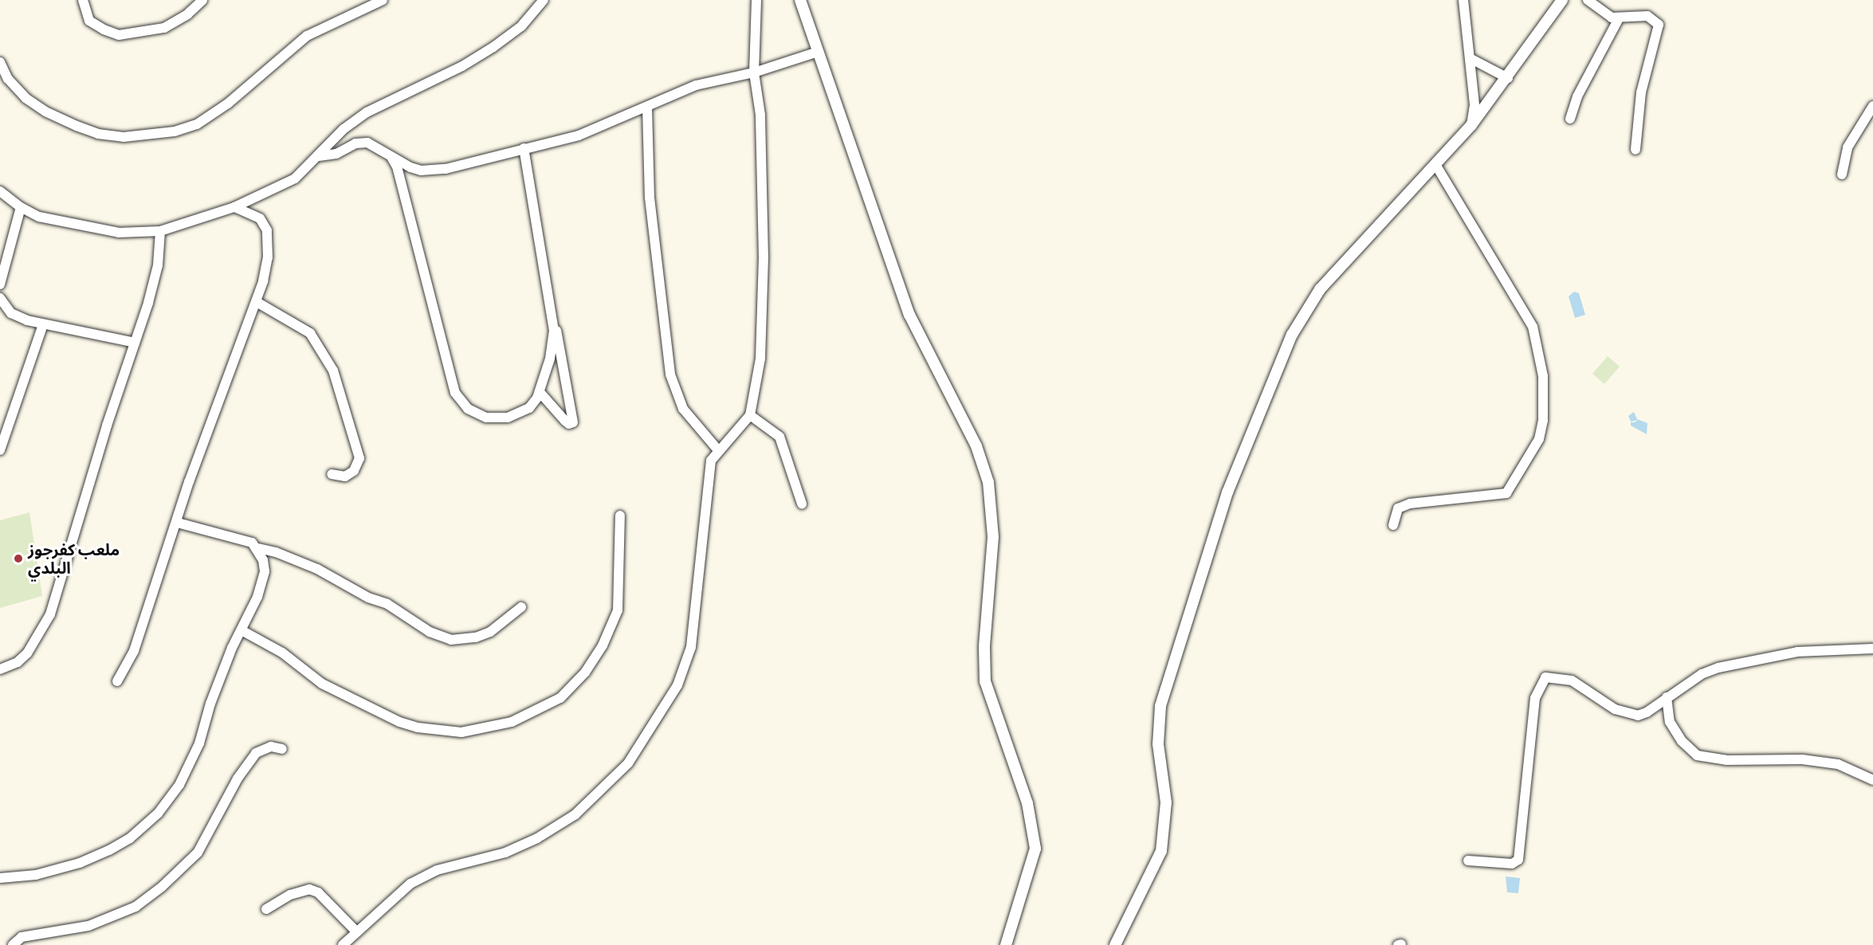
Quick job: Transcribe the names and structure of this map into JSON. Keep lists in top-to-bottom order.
{
  "places": ["ملعب كفرجوز البلدي"]
}
